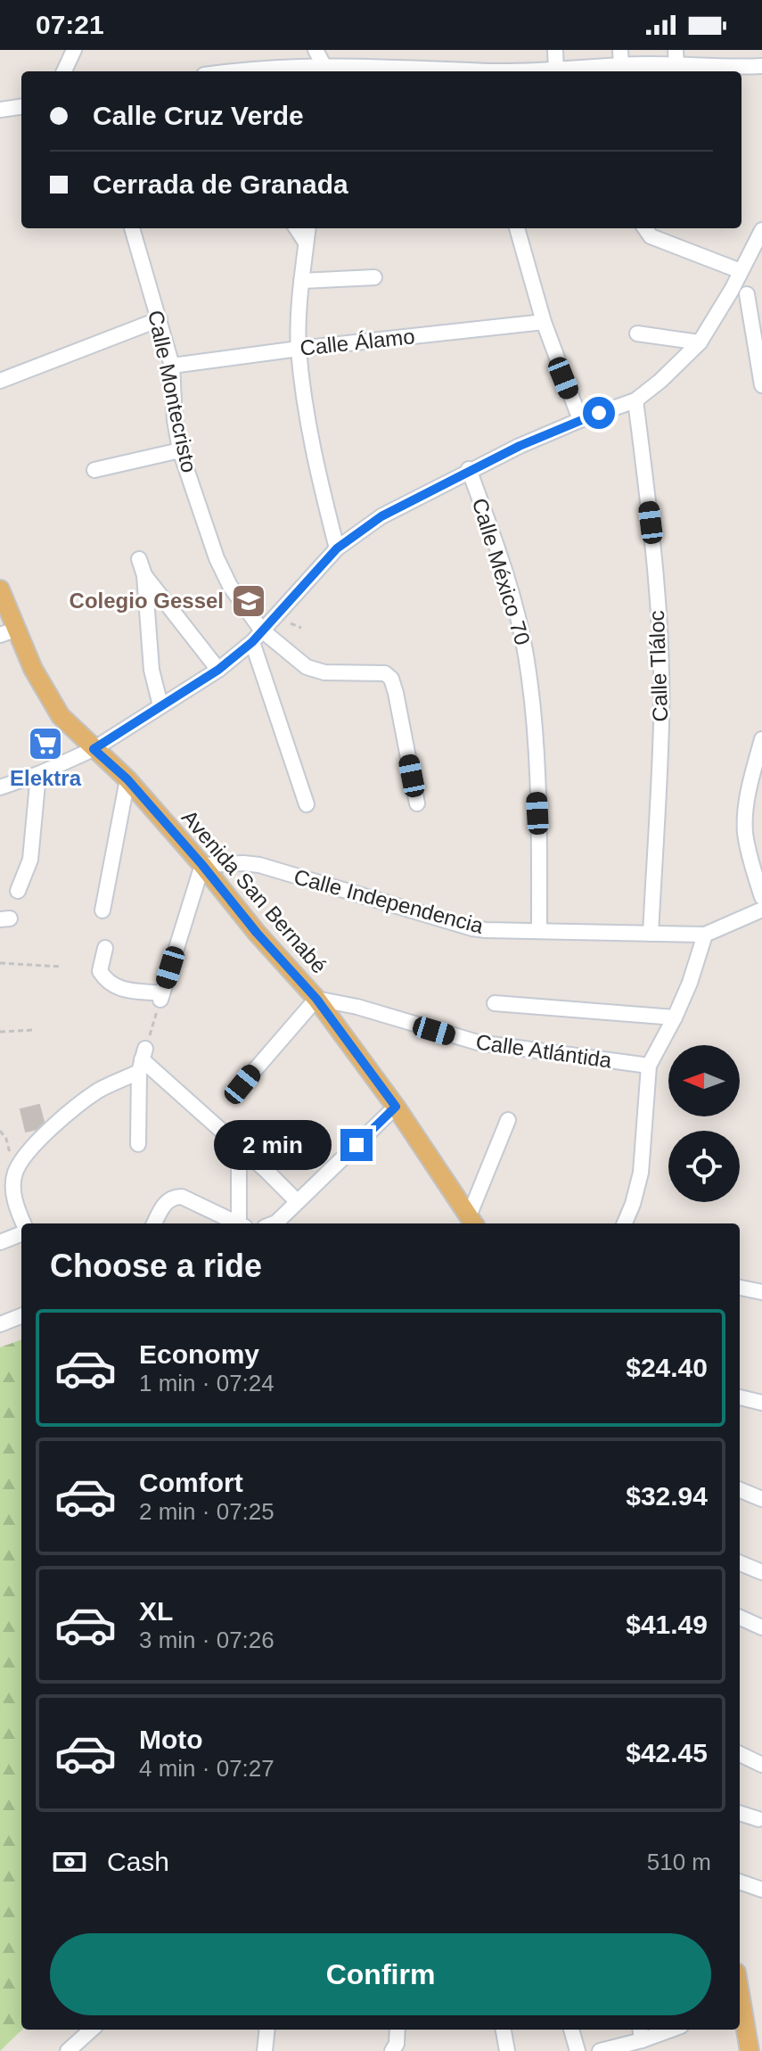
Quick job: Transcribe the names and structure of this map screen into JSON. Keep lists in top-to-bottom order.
{
  "streets": {
    "main road": ["Avenida San Bernabé"],
    "street": [
      "Calle Álamo",
      "Calle Montecristo",
      "Calle México 70",
      "Calle Tláloc",
      "Calle Independencia",
      "Calle Atlántida"
    ]
  },
  "crossings": [
    ["Calle Álamo", "Calle Montecristo"],
    ["Calle México 70", "Calle Independencia"],
    ["Calle Tláloc", "Calle Independencia"],
    ["Avenida San Bernabé", "Calle Independencia"],
    ["Avenida San Bernabé", "Calle Atlántida"]
  ],
  "places": {
    "school or university": ["Colegio Gessel"],
    "supermarket": ["Elektra"]
  },
  "north": "left",
  "page": {
    "status": "07:21",
    "banner": ["Calle Cruz Verde", "Cerrada de Granada"],
    "bubble": "2 min",
    "heading": "Choose a ride",
    "list": [
      {
        "name": "Economy",
        "note": "1 min · 07:24",
        "value": "$24.40"
      },
      {
        "name": "Comfort",
        "note": "2 min · 07:25",
        "value": "$32.94"
      },
      {
        "name": "XL",
        "note": "3 min · 07:26",
        "value": "$41.49"
      },
      {
        "name": "Moto",
        "note": "4 min · 07:27",
        "value": "$42.45"
      }
    ],
    "pay": ["Cash", "510 m"],
    "buttons": "Confirm"
  }
}
